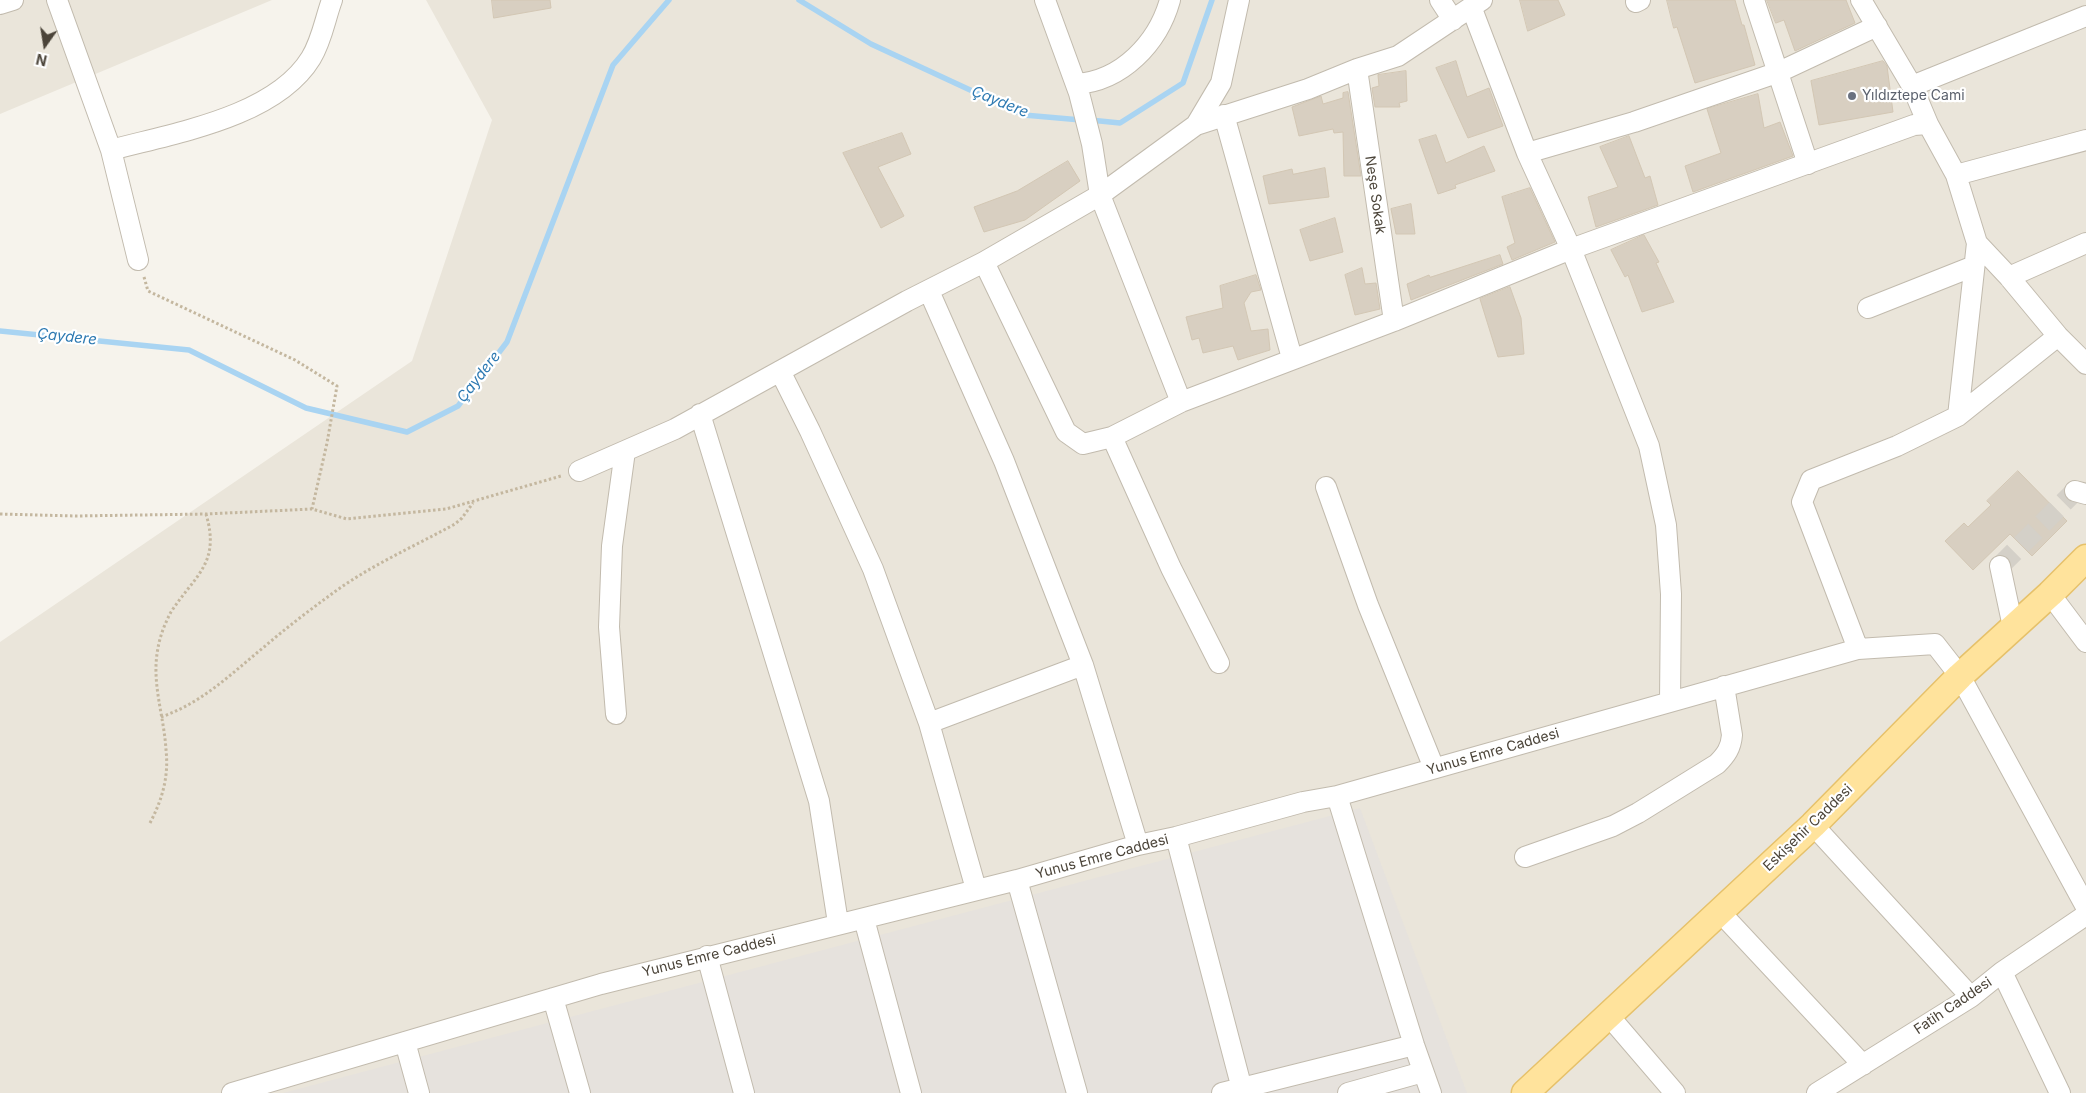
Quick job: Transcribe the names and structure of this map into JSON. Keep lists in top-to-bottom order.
{
  "streets": {
    "main road": ["Eskişehir Caddesi"],
    "street": ["Neşe Sokak", "Yunus Emre Caddesi", "Fatih Caddesi"]
  },
  "crossings": [
    ["Yunus Emre Caddesi", "Eskişehir Caddesi"]
  ],
  "water": ["Çaydere"],
  "places": ["Yıldıztepe Cami"],
  "north": "bottom"
}
